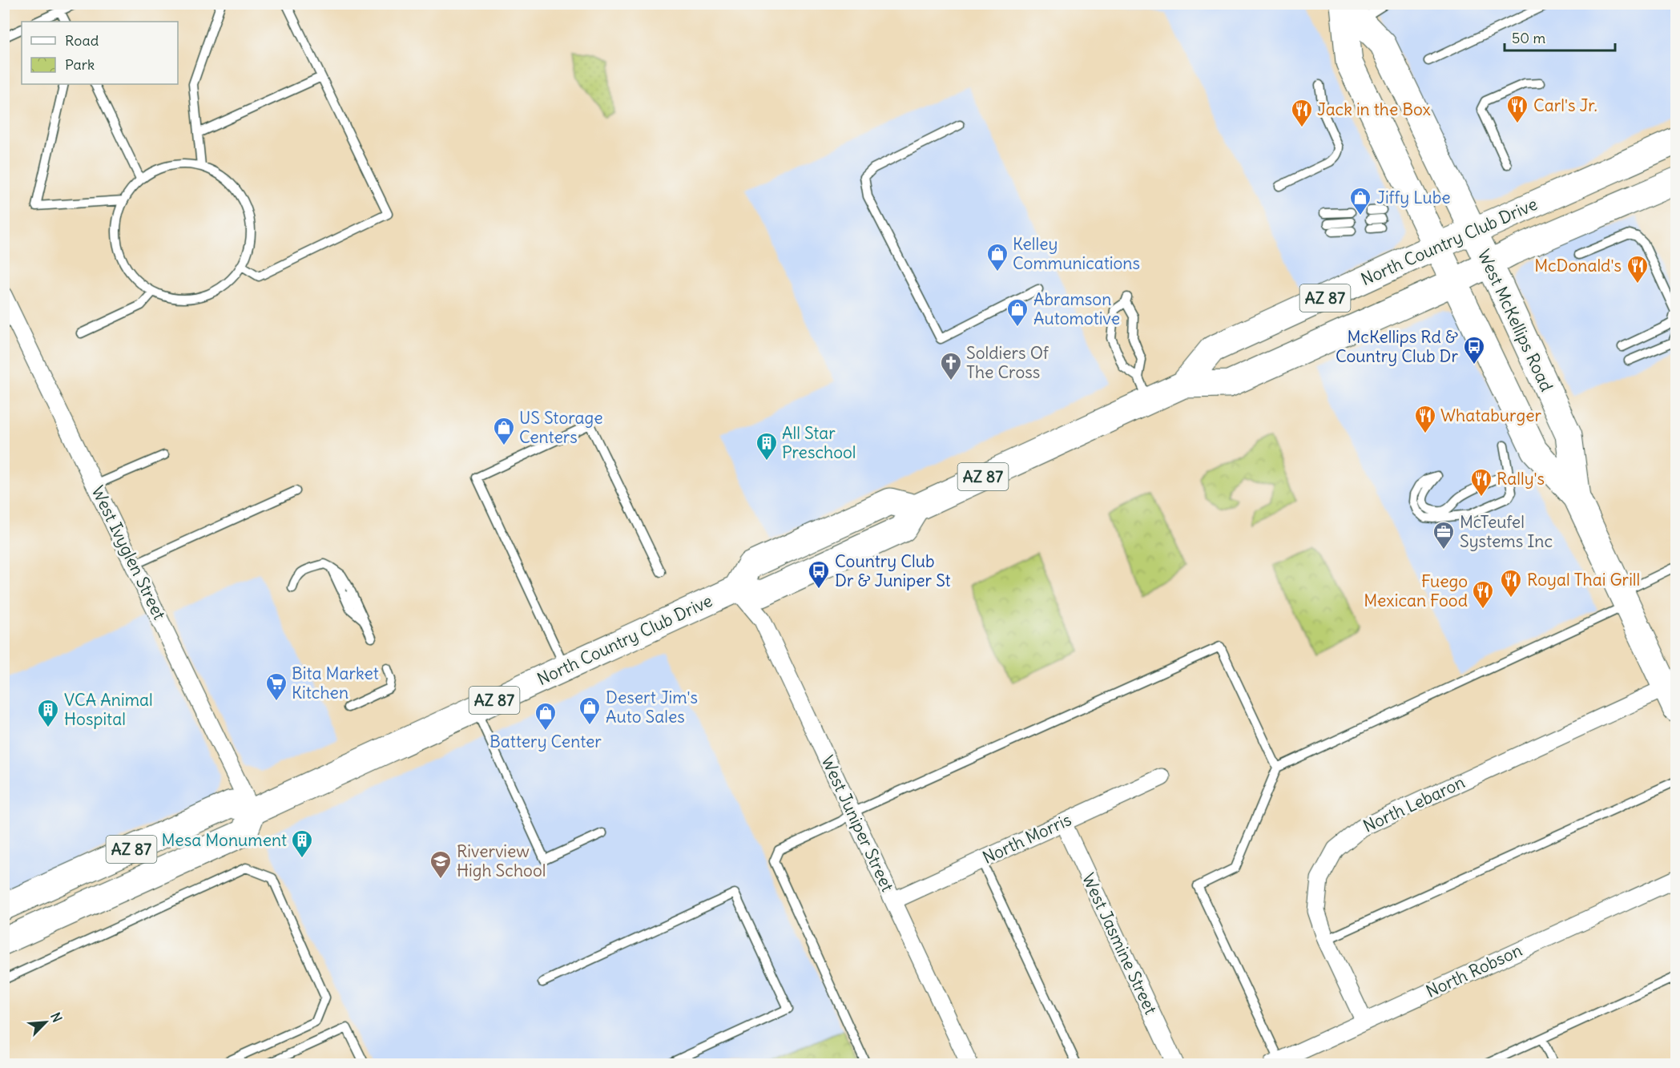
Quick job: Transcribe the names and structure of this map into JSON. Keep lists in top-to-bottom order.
{
  "streets": {
    "main road": ["North Country Club Drive", "AZ 87", "West McKellips Road"],
    "street": [
      "West Ivyglen Street",
      "North Lebaron",
      "West Juniper Street",
      "North Morris",
      "West Jasmine Street",
      "North Robson"
    ]
  },
  "crossings": [
    ["North Country Club Drive", "AZ 87"],
    ["North Country Club Drive", "West McKellips Road"],
    ["North Country Club Drive", "West Ivyglen Street"],
    ["North Country Club Drive", "West Juniper Street"],
    ["AZ 87", "West Ivyglen Street"],
    ["West McKellips Road", "North Lebaron"],
    ["North Lebaron", "North Robson"],
    ["West Juniper Street", "North Morris"],
    ["North Morris", "West Jasmine Street"]
  ],
  "places": {
    "restaurant": [
      "Carl's Jr.",
      "Jack in the Box",
      "McDonald's",
      "Whataburger",
      "Rally's",
      "Royal Thai Grill",
      "Fuego Mexican Food"
    ],
    "shop": [
      "Jiffy Lube",
      "Kelley Communications",
      "Abramson Automotive",
      "US Storage Centers",
      "Desert Jim's Auto Sales",
      "Battery Center"
    ],
    "bus stop": ["McKellips Rd & Country Club Dr", "Country Club Dr & Juniper St"],
    "church": ["Soldiers Of The Cross"],
    "building": ["All Star Preschool", "VCA Animal Hospital", "Mesa Monument"],
    "office": ["McTeufel Systems Inc"],
    "supermarket": ["Bita Market Kitchen"],
    "school or university": ["Riverview High School"]
  },
  "legend": ["Road", "Park"],
  "scale_bar": "50 m",
  "north": "top right"
}
